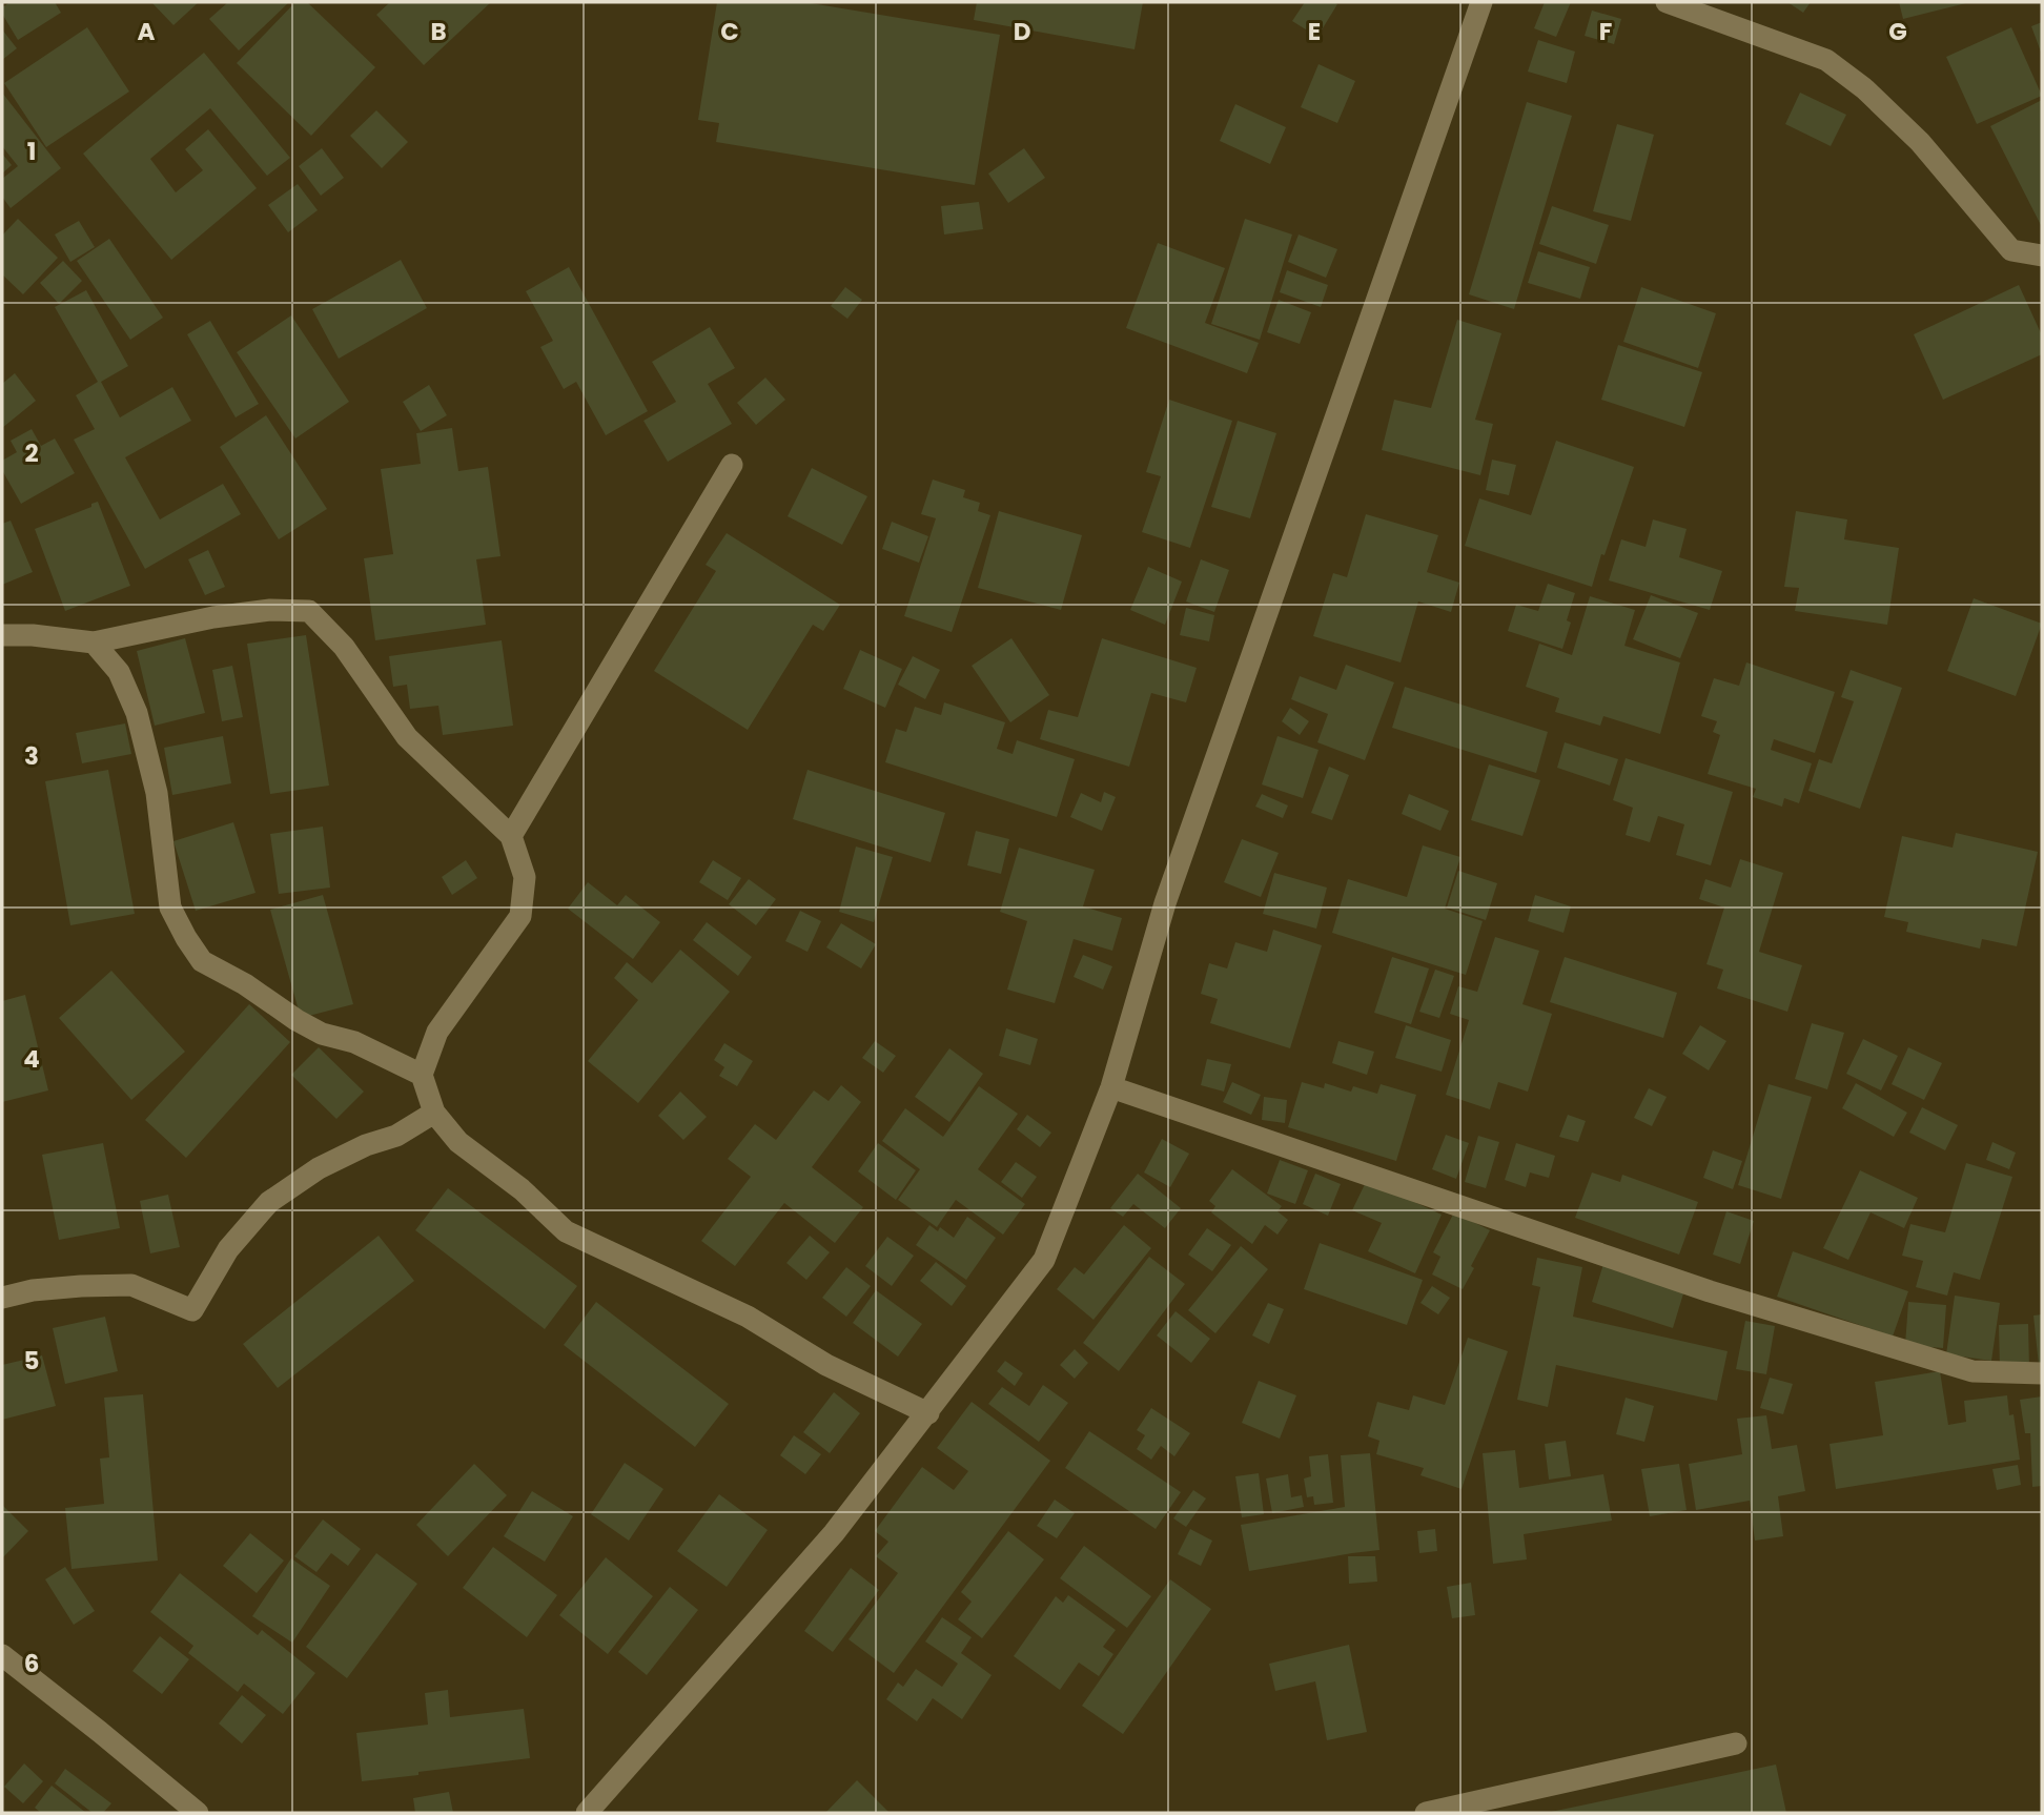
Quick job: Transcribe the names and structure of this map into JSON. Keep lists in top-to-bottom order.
{
  "grid": {
    "columns": [
      "A",
      "B",
      "C",
      "D",
      "E",
      "F",
      "G"
    ],
    "rows": [
      "1",
      "2",
      "3",
      "4",
      "5",
      "6"
    ]
  }
}
